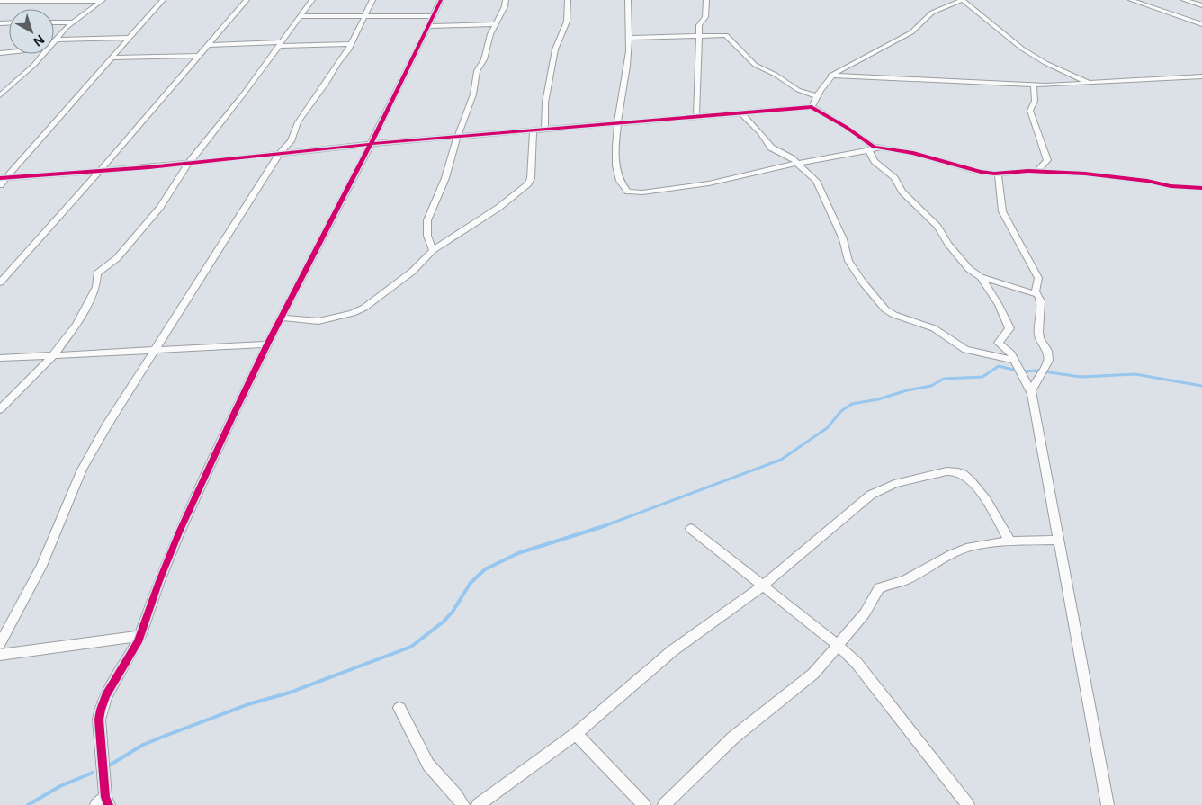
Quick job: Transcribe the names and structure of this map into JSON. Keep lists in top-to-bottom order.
{
  "north": "bottom right"
}
